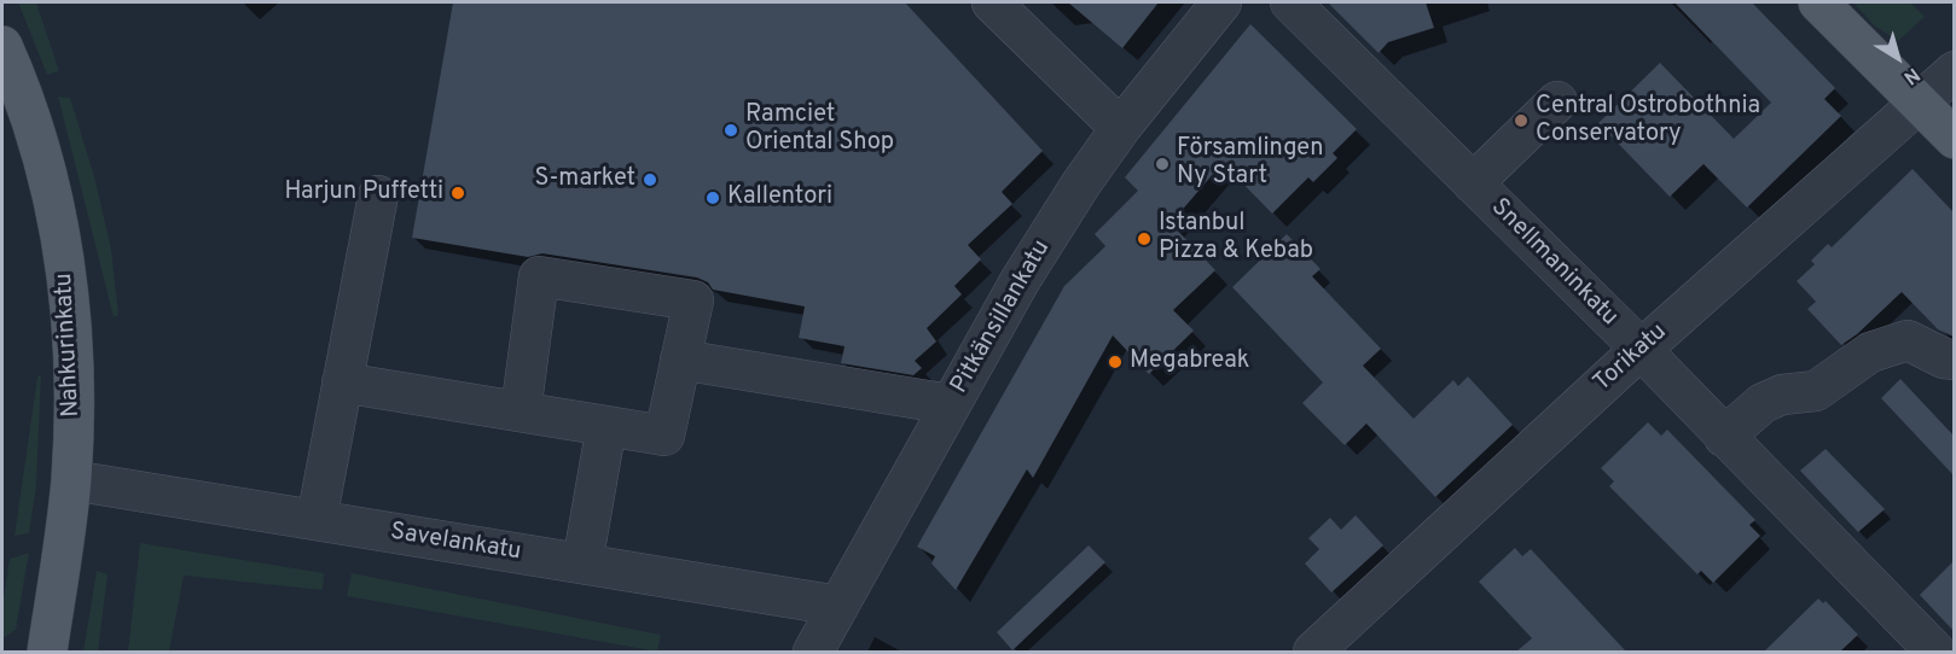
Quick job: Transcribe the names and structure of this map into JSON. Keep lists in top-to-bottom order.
{
  "streets": {
    "main road": ["Nahkurinkatu"],
    "street": [
      "Snellmaninkatu",
      "Pitkänsillankatu",
      "Torikatu",
      "Savelankatu"
    ]
  },
  "crossings": [
    ["Snellmaninkatu", "Torikatu"],
    ["Pitkänsillankatu", "Savelankatu"],
    ["Nahkurinkatu", "Savelankatu"]
  ],
  "places": [
    "Central Ostrobothnia Conservatory",
    "Ramciet Oriental Shop",
    "Församlingen Ny Start",
    "S-market",
    "Harjun Puffetti",
    "Kallentori",
    "Istanbul Pizza & Kebab",
    "Megabreak"
  ],
  "north": "bottom right"
}
